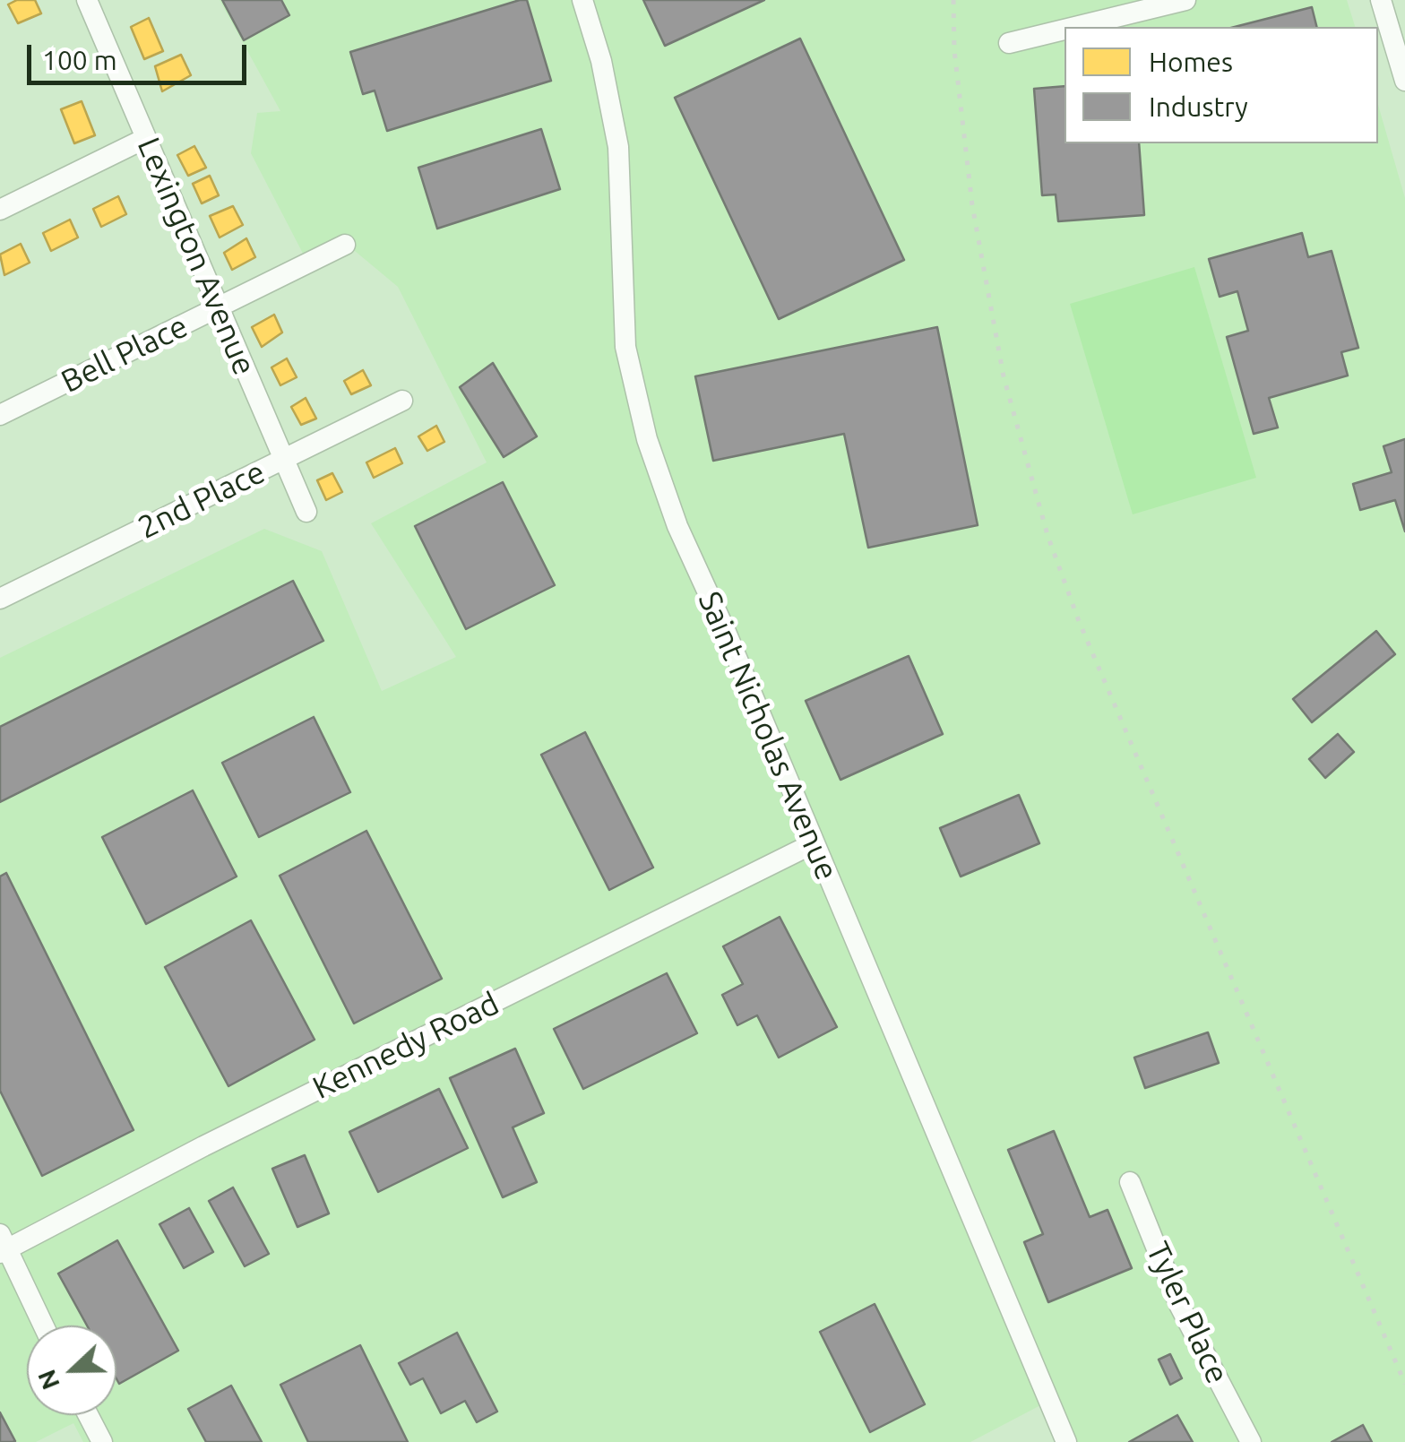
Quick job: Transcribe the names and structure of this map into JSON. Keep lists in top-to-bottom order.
{
  "streets": {
    "street": [
      "Lexington Avenue",
      "Bell Place",
      "2nd Place",
      "Saint Nicholas Avenue",
      "Kennedy Road",
      "Tyler Place"
    ]
  },
  "crossings": [
    ["Lexington Avenue", "Bell Place"],
    ["Lexington Avenue", "2nd Place"],
    ["Saint Nicholas Avenue", "Kennedy Road"]
  ],
  "legend": ["Homes", "Industry"],
  "scale_bar": "100 m",
  "north": "left"
}
